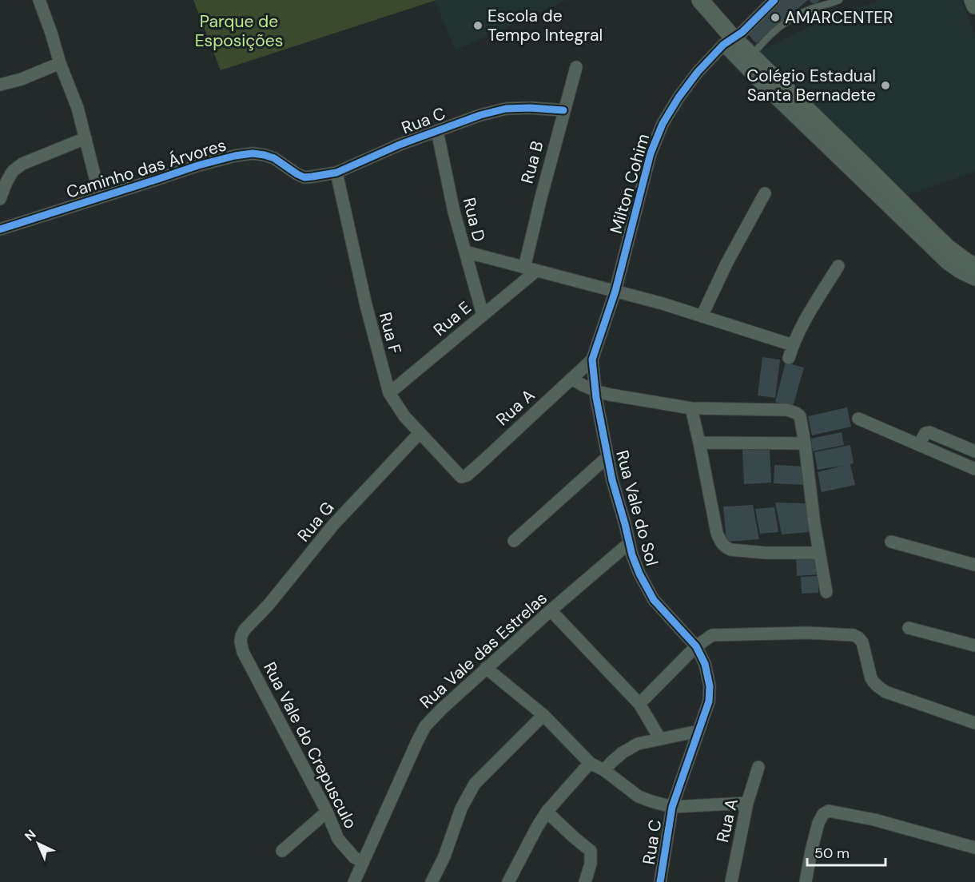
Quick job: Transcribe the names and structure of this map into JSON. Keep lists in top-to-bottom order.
{
  "streets": {
    "street": [
      "Rua C",
      "Rua B",
      "Caminho das Árvores",
      "Milton Cohim",
      "Rua D",
      "Rua E",
      "Rua F",
      "Rua A",
      "Rua Vale do Sol",
      "Rua G",
      "Rua Vale das Estrelas",
      "Rua Vale do Crepusculo"
    ]
  },
  "crossings": [
    ["Rua C", "Rua B"],
    ["Rua C", "Caminho das Árvores"],
    ["Rua C", "Rua D"],
    ["Rua C", "Rua F"],
    ["Rua C", "Rua Vale do Sol"],
    ["Milton Cohim", "Rua A"],
    ["Milton Cohim", "Rua Vale do Sol"],
    ["Rua D", "Rua E"],
    ["Rua E", "Rua F"],
    ["Rua F", "Rua A"],
    ["Rua F", "Rua G"],
    ["Rua A", "Rua Vale do Sol"],
    ["Rua Vale do Sol", "Rua Vale das Estrelas"],
    ["Rua G", "Rua Vale do Crepusculo"],
    ["Rua Vale das Estrelas", "Rua Vale do Crepusculo"]
  ],
  "parks": ["Parque de Esposições"],
  "places": ["AMARCENTER", "Escola de Tempo Integral", "Colégio Estadual Santa Bernadete"],
  "scale_bar": "50 m",
  "north": "top left"
}
